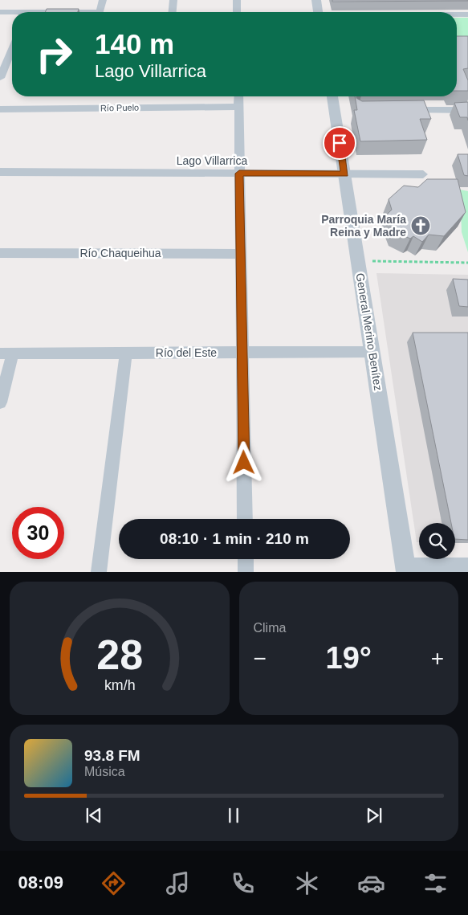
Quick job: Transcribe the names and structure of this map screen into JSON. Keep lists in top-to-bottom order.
{
  "streets": {
    "street": [
      "Río Puelo",
      "Lago Villarrica",
      "Río Chaqueihua",
      "General Merino Benítez",
      "Río del Este"
    ]
  },
  "crossings": [
    ["Lago Villarrica", "General Merino Benítez"],
    ["General Merino Benítez", "Río del Este"]
  ],
  "places": {
    "church": ["Parroquia María Reina y Madre"]
  },
  "page": {
    "turn": ["140 m", "Lago Villarrica"],
    "limit": "30",
    "trip": "08:10 · 1 min · 210 m",
    "tile": "Clima",
    "heat": ["−", "19°", "+"],
    "song": ["93.8 FM", "Música"],
    "tabs": "08:09",
    "gauge": ["28", "km/h"]
  }
}
